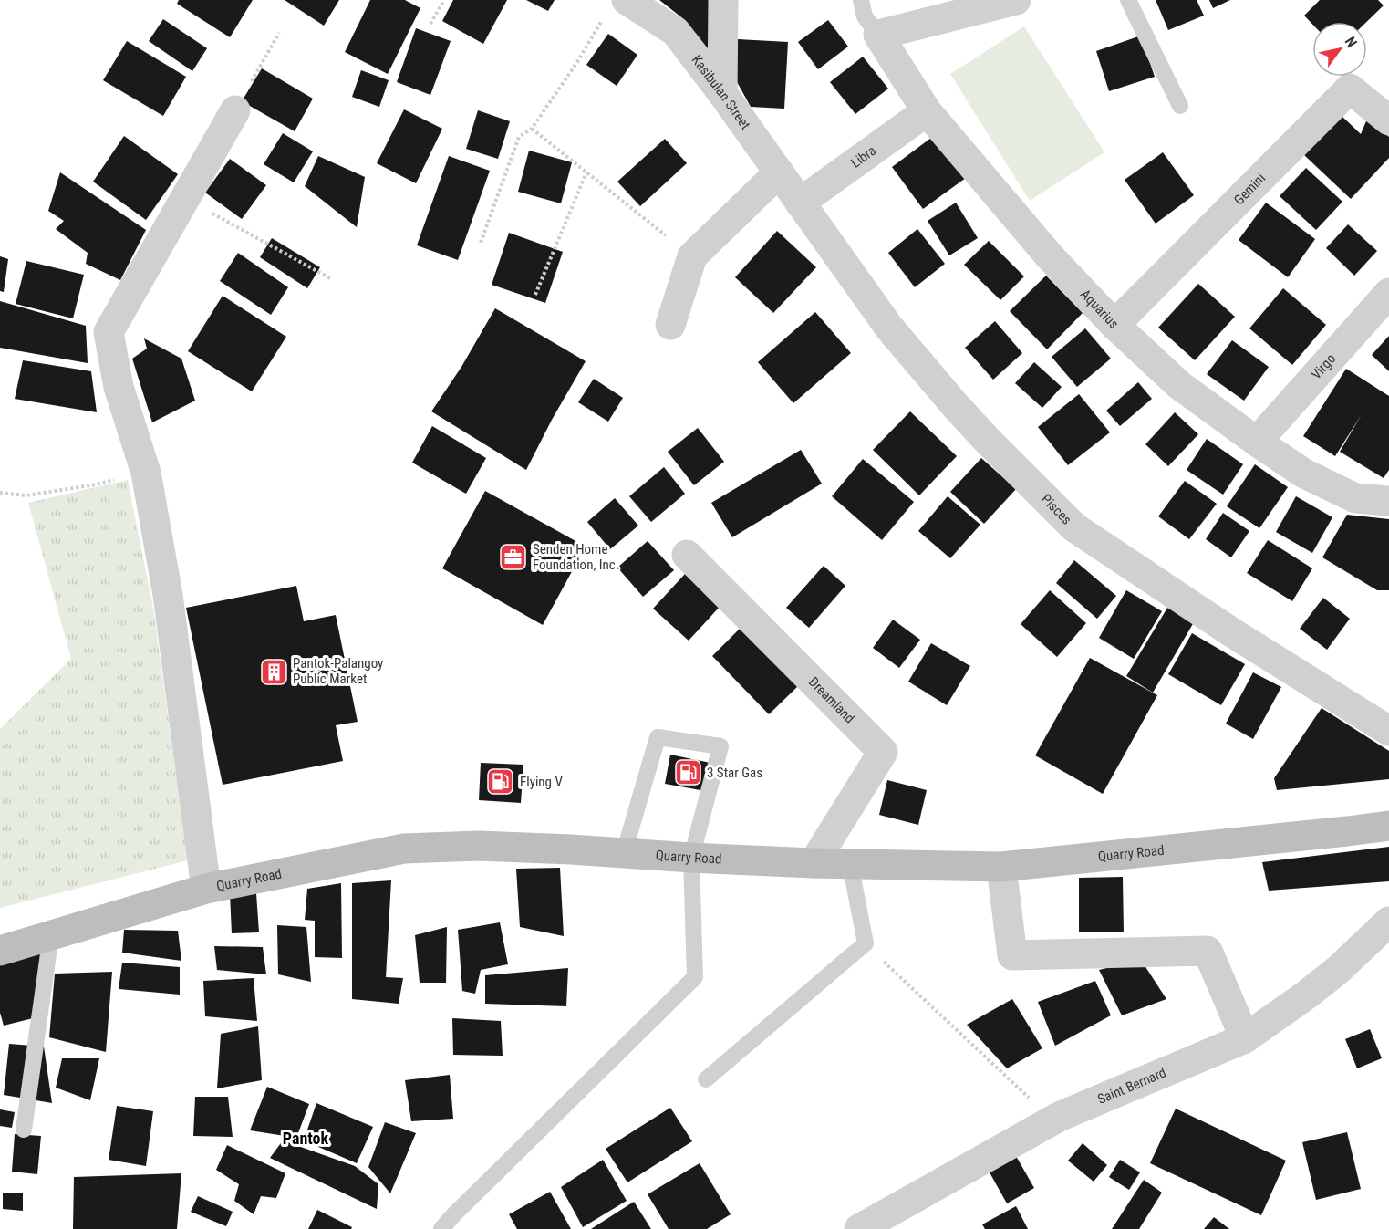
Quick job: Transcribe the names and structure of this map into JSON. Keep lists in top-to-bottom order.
{
  "streets": {
    "street": [
      "Kasibulan Street",
      "Libra",
      "Gemini",
      "Aquarius",
      "Virgo",
      "Pisces",
      "Dreamland",
      "Quarry Road",
      "Saint Bernard"
    ]
  },
  "crossings": [
    ["Kasibulan Street", "Libra"],
    ["Kasibulan Street", "Pisces"],
    ["Libra", "Aquarius"],
    ["Libra", "Pisces"],
    ["Gemini", "Aquarius"],
    ["Aquarius", "Virgo"],
    ["Dreamland", "Quarry Road"]
  ],
  "districts": ["Pantok"],
  "places": {
    "office": ["Senden Home Foundation, Inc."],
    "building": ["Pantok-Palangoy Public Market"],
    "fuel station": ["3 Star Gas", "Flying V"]
  },
  "north": "top right"
}
